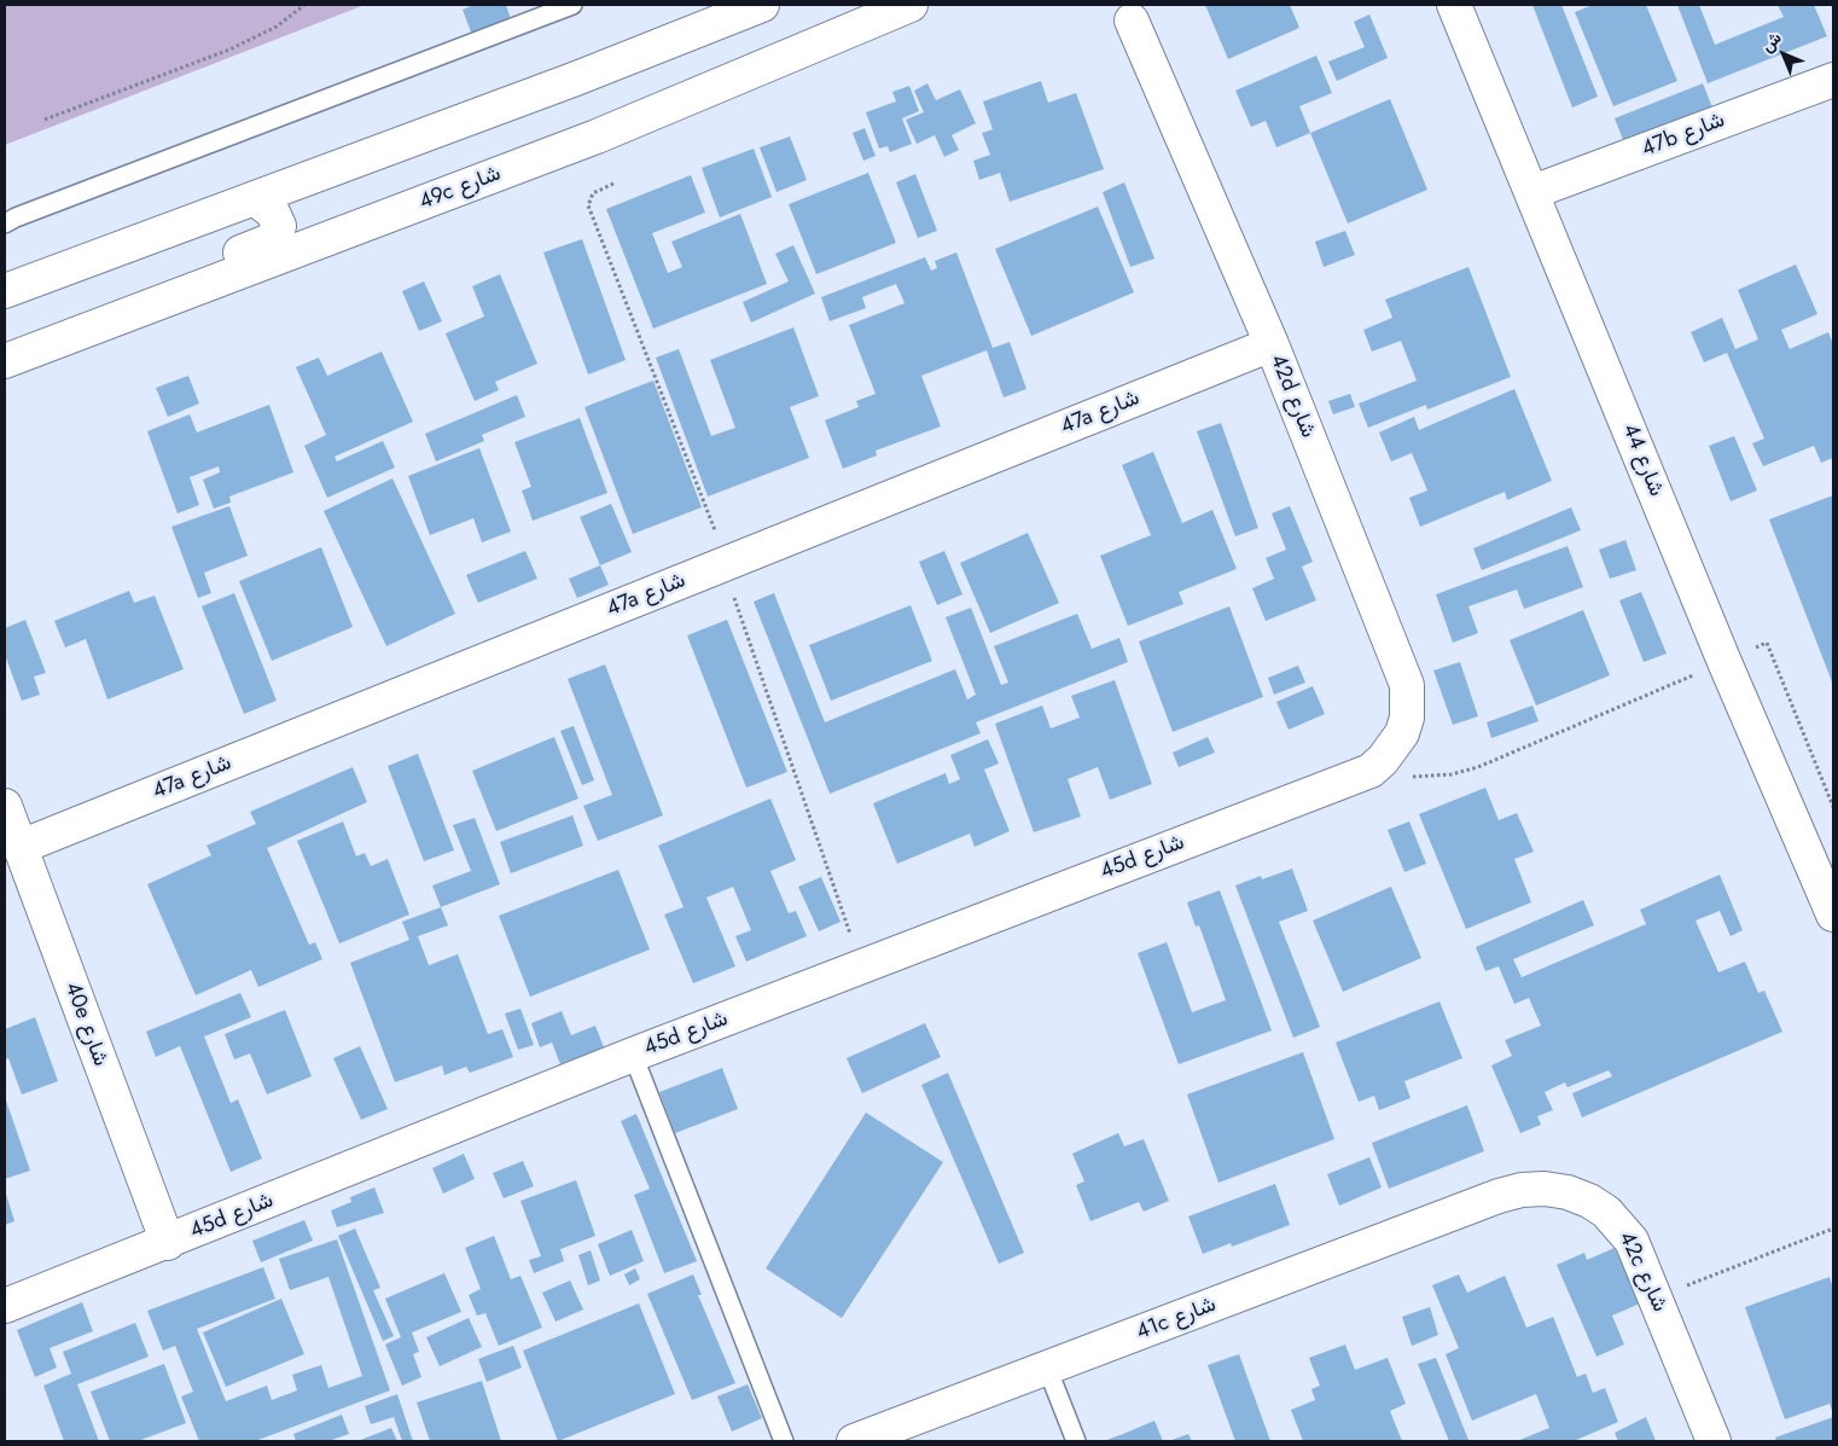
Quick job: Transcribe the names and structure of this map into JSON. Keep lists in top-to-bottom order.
{
  "streets": {
    "street": [
      "47b شارع",
      "49c شارع",
      "42d شارع",
      "47a شارع",
      "شارع 44",
      "45d شارع",
      "40e شارع",
      "42c شارع",
      "41c شارع"
    ]
  },
  "crossings": [
    ["47b شارع", "شارع 44"],
    ["42d شارع", "47a شارع"],
    ["42d شارع", "45d شارع"],
    ["47a شارع", "40e شارع"],
    ["45d شارع", "40e شارع"],
    ["42c شارع", "41c شارع"]
  ],
  "north": "top left"
}
